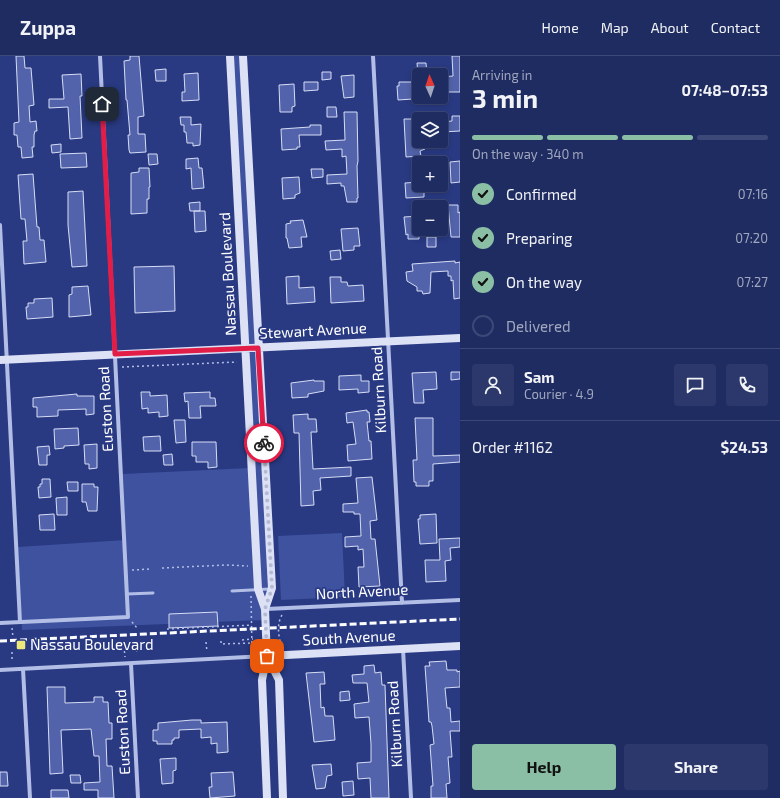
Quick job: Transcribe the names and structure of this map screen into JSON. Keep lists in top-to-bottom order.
{
  "streets": {
    "main road": ["Nassau Boulevard", "Stewart Avenue", "South Avenue"],
    "street": ["Kilburn Road", "Euston Road", "North Avenue"]
  },
  "crossings": [
    ["Nassau Boulevard", "Stewart Avenue"],
    ["Nassau Boulevard", "North Avenue"],
    ["Nassau Boulevard", "South Avenue"],
    ["Stewart Avenue", "Kilburn Road"],
    ["Stewart Avenue", "Euston Road"],
    ["Kilburn Road", "North Avenue"],
    ["Kilburn Road", "South Avenue"],
    ["Euston Road", "South Avenue"]
  ],
  "places": {
    "transit": ["Nassau Boulevard"]
  },
  "north": "top",
  "page": {
    "header": "Zuppa",
    "nav": [
      "Home",
      "Map",
      "About",
      "Contact"
    ],
    "heading": ["3 min", "Arriving in", "07:48–07:53"],
    "panel": [
      "Sam",
      "Courier · 4.9",
      "Order #1162",
      "$24.53"
    ],
    "map_buttons": ["+", "−"],
    "bar": "On the way · 340 m",
    "list": [
      ["Confirmed", "07:16"],
      ["Preparing", "07:20"],
      ["On the way", "07:27"],
      "Delivered"
    ],
    "buttons": ["Help", "Share"]
  }
}
